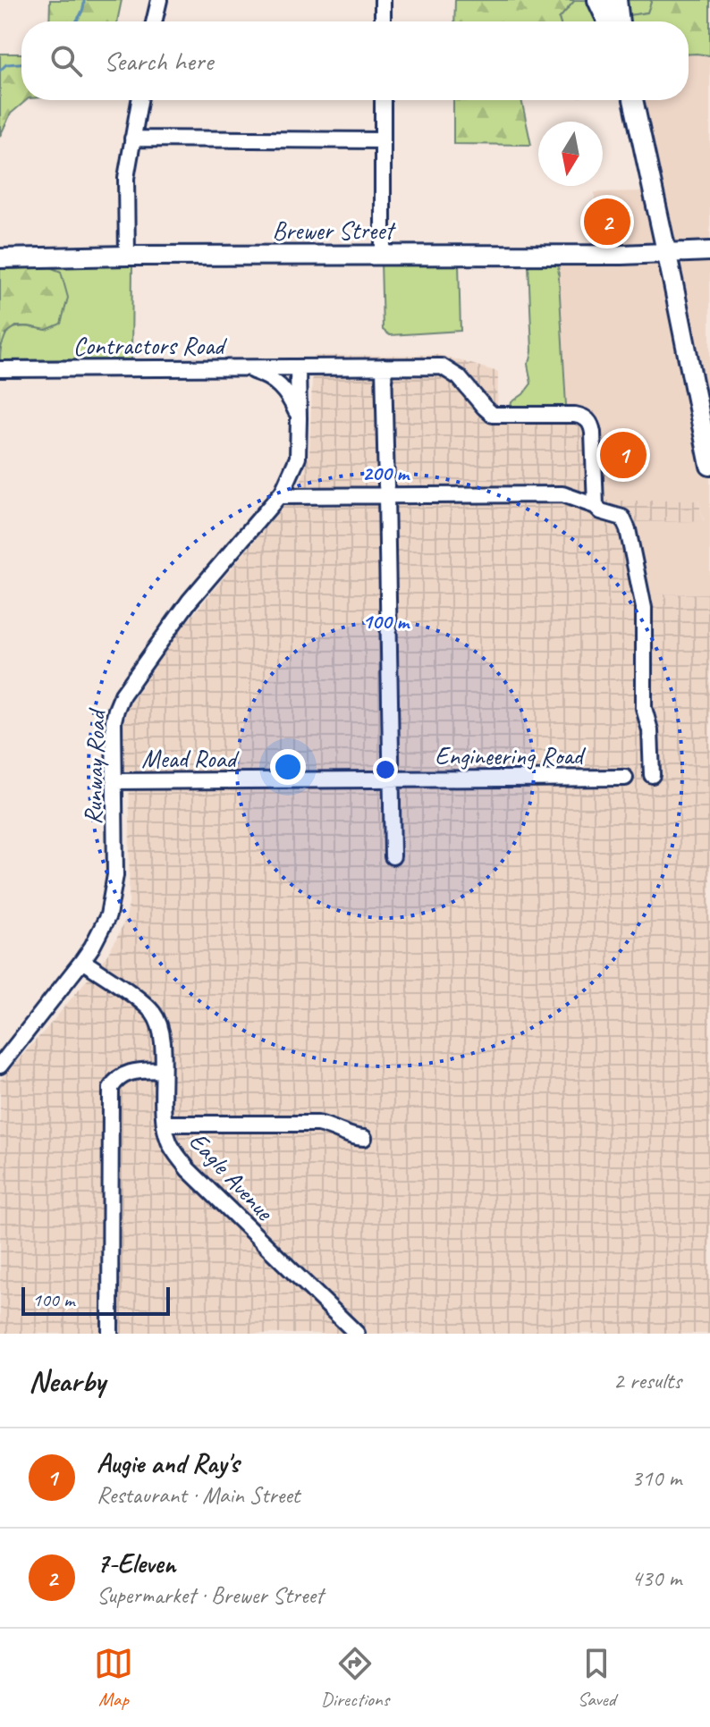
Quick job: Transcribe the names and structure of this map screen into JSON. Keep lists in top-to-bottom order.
{
  "streets": {
    "main road": ["Brewer Street"],
    "street": [
      "Contractors Road",
      "Engineering Road",
      "Mead Road",
      "Runway Road",
      "Eagle Avenue"
    ]
  },
  "crossings": [
    ["Contractors Road", "Runway Road"],
    ["Engineering Road", "Mead Road"],
    ["Mead Road", "Runway Road"],
    ["Runway Road", "Eagle Avenue"]
  ],
  "scale_bar": "100 m",
  "north": "bottom",
  "page": {
    "search": "Search here",
    "pins": ["2", "1"],
    "scale": "100 m",
    "heading": ["Nearby", "2 results"],
    "list": [
      {
        "mark": "1",
        "name": "Augie and Ray's",
        "note": "Restaurant · Main Street",
        "value": "310 m"
      },
      {
        "mark": "2",
        "name": "7-Eleven",
        "note": "Supermarket · Brewer Street",
        "value": "430 m"
      }
    ],
    "nav": ["Map", "Directions", "Saved"]
  },
  "rings": ["200 m", "100 m"]
}
